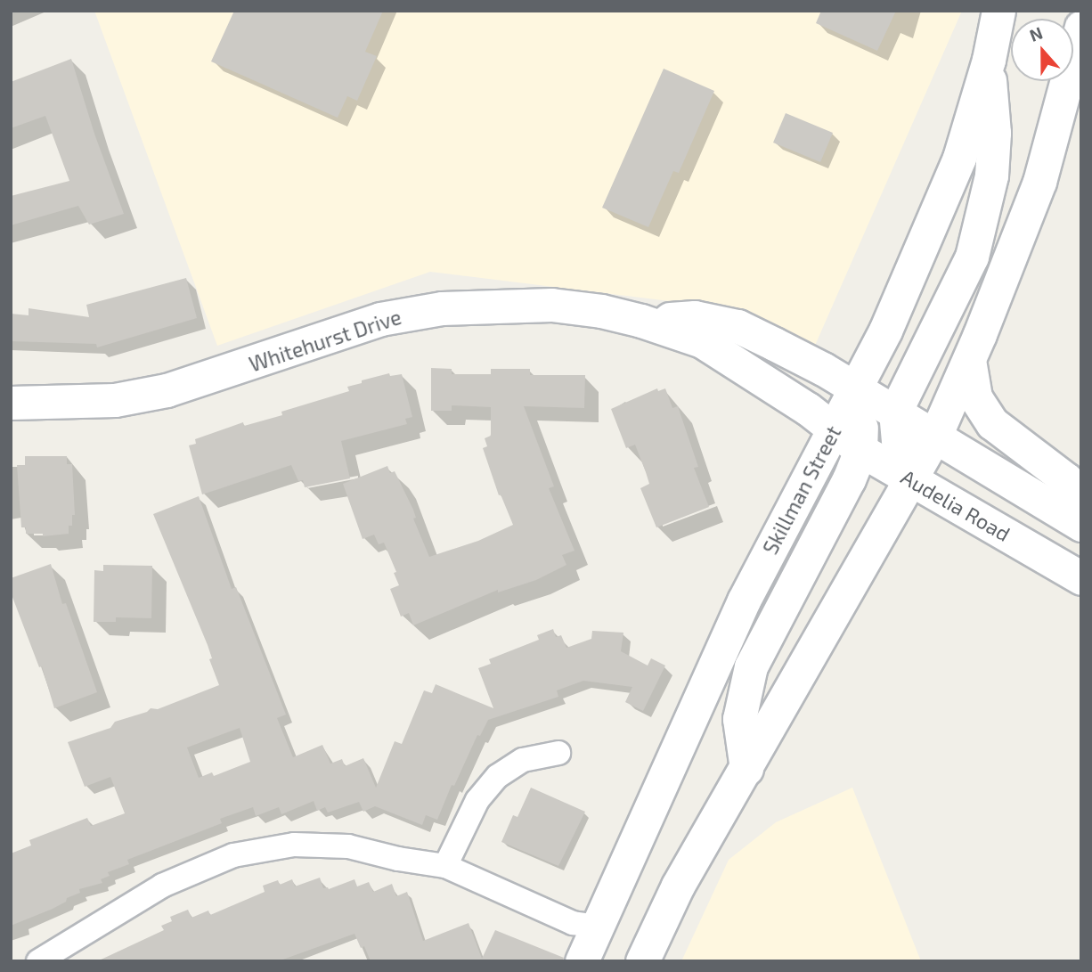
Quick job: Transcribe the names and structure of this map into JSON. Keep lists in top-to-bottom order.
{
  "streets": {
    "main road": ["Whitehurst Drive", "Skillman Street", "Audelia Road"]
  },
  "crossings": [
    ["Whitehurst Drive", "Skillman Street"],
    ["Whitehurst Drive", "Audelia Road"],
    ["Skillman Street", "Audelia Road"]
  ],
  "north": "top"
}
